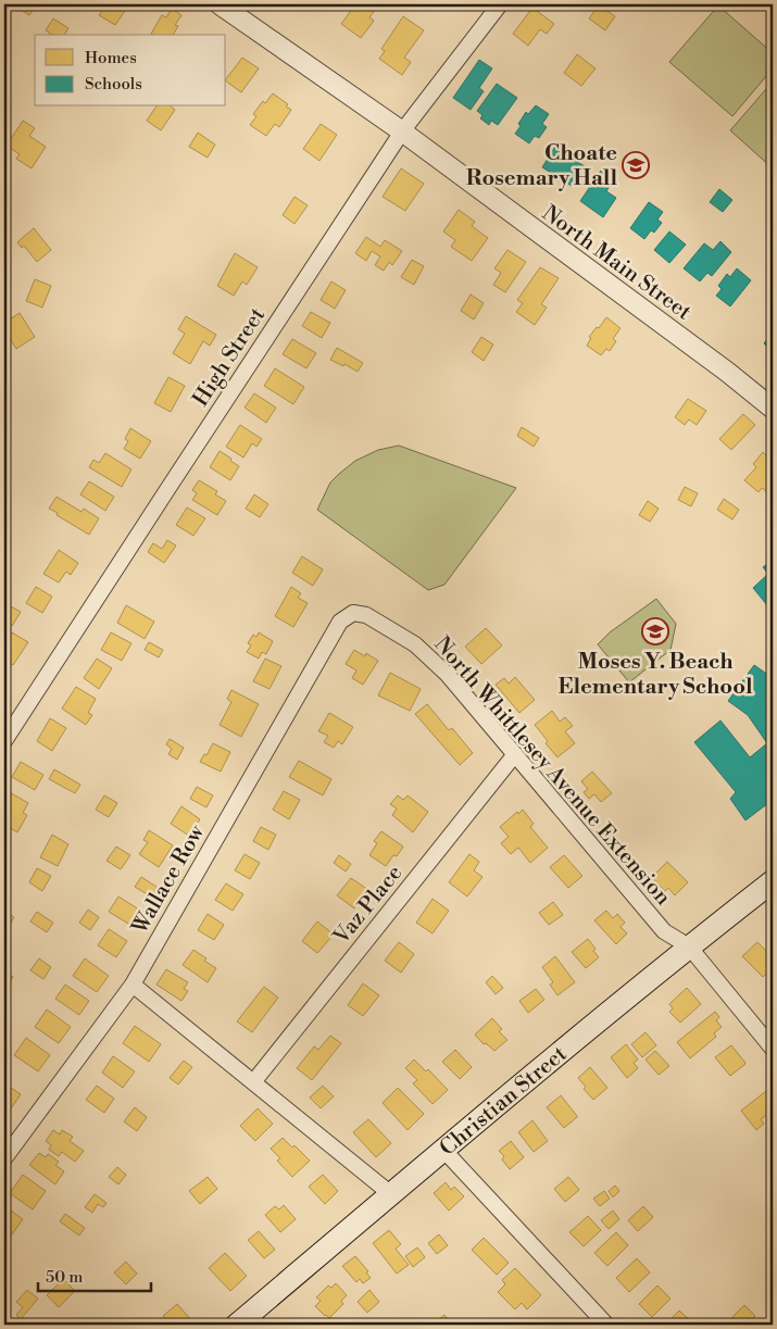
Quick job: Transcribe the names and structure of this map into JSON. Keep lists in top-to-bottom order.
{
  "streets": {
    "main road": ["Christian Street"],
    "street": [
      "North Main Street",
      "High Street",
      "North Whittlesey Avenue Extension",
      "Wallace Row",
      "Vaz Place"
    ]
  },
  "crossings": [
    ["North Main Street", "High Street"],
    ["North Whittlesey Avenue Extension", "Wallace Row"],
    ["North Whittlesey Avenue Extension", "Vaz Place"],
    ["North Whittlesey Avenue Extension", "Christian Street"]
  ],
  "places": {
    "school or university": ["Choate Rosemary Hall", "Moses Y. Beach Elementary School"]
  },
  "legend": ["Homes", "Schools"],
  "scale_bar": "50 m"
}
